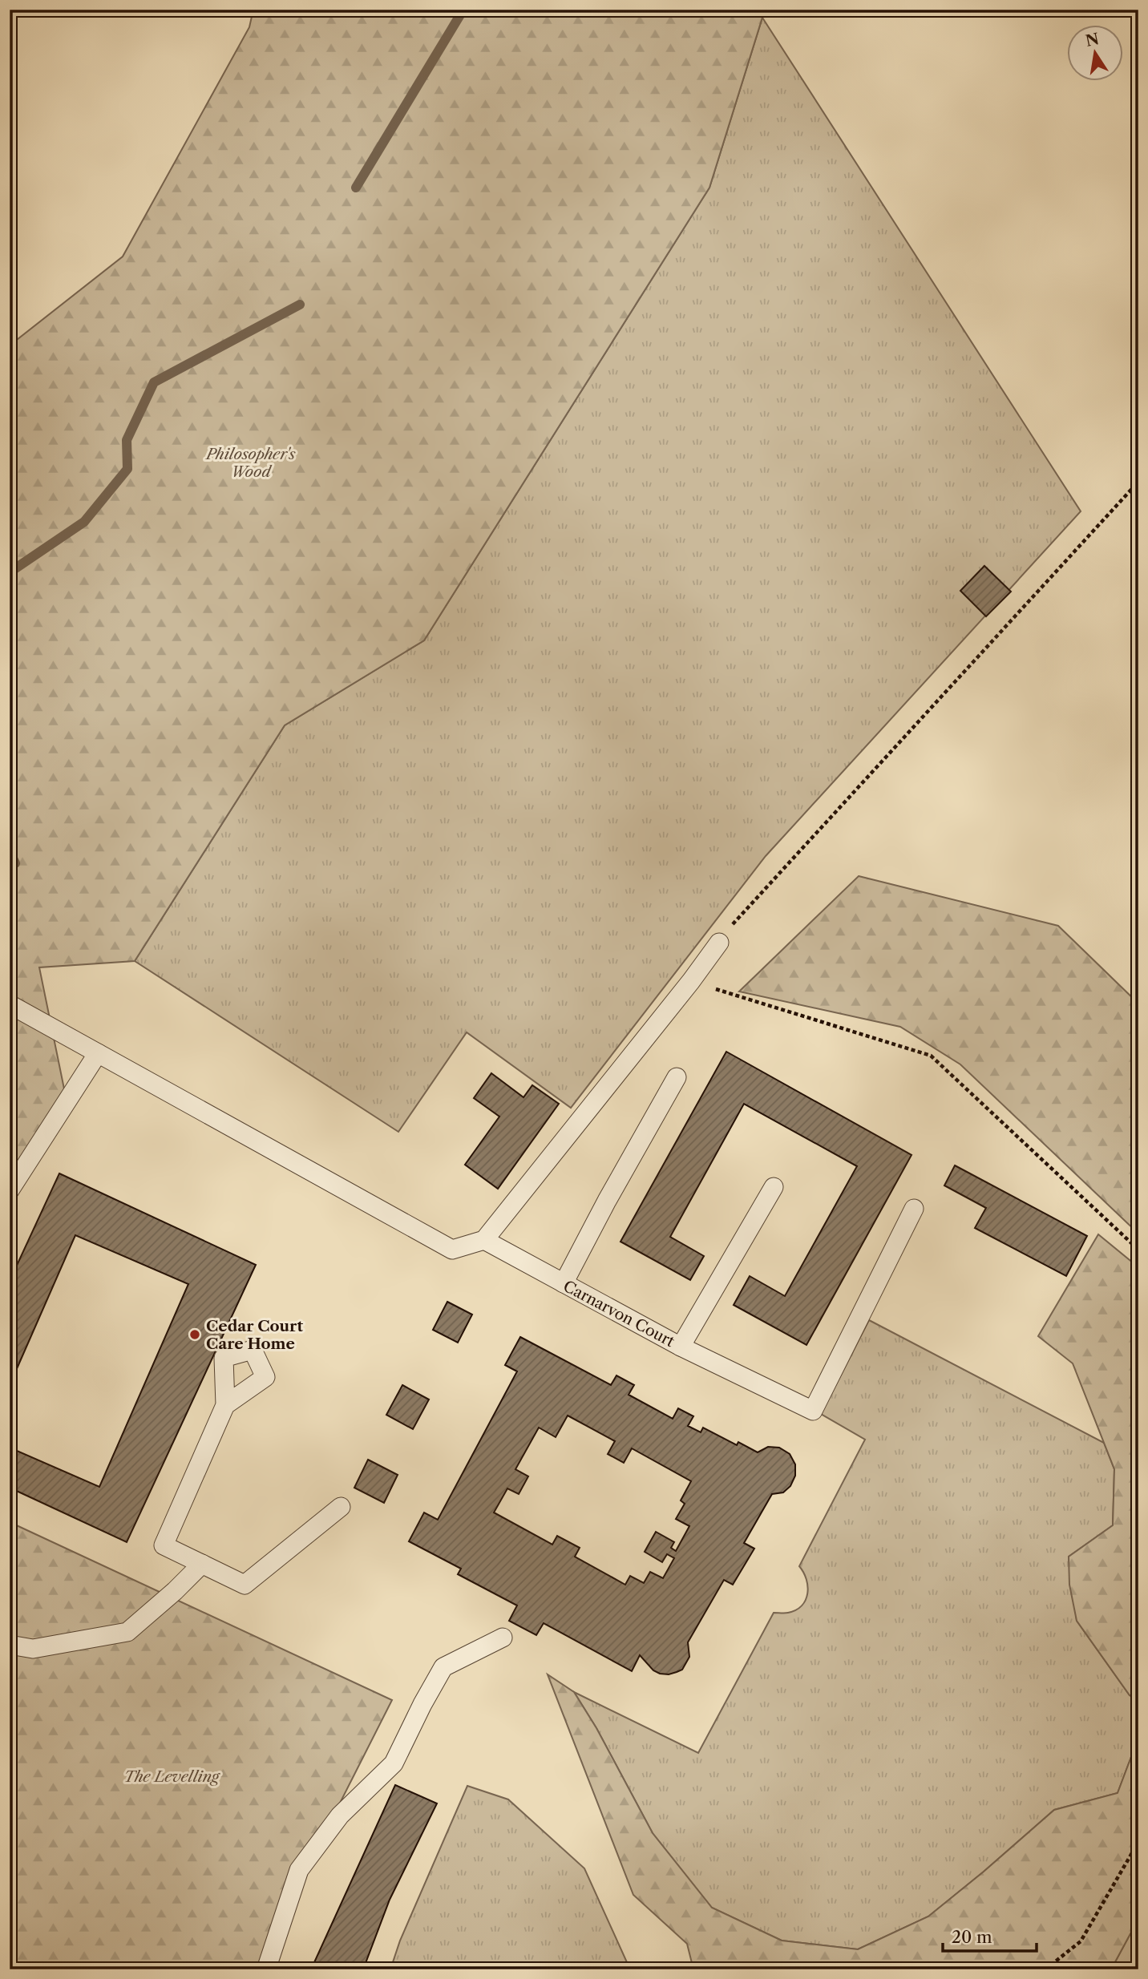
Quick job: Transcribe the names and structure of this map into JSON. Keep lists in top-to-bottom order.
{
  "streets": {
    "lane": ["Carnarvon Court"]
  },
  "parks": ["Philosopher's Wood", "The Levelling"],
  "places": ["Cedar Court Care Home"],
  "scale_bar": "20 m",
  "north": "top"
}
